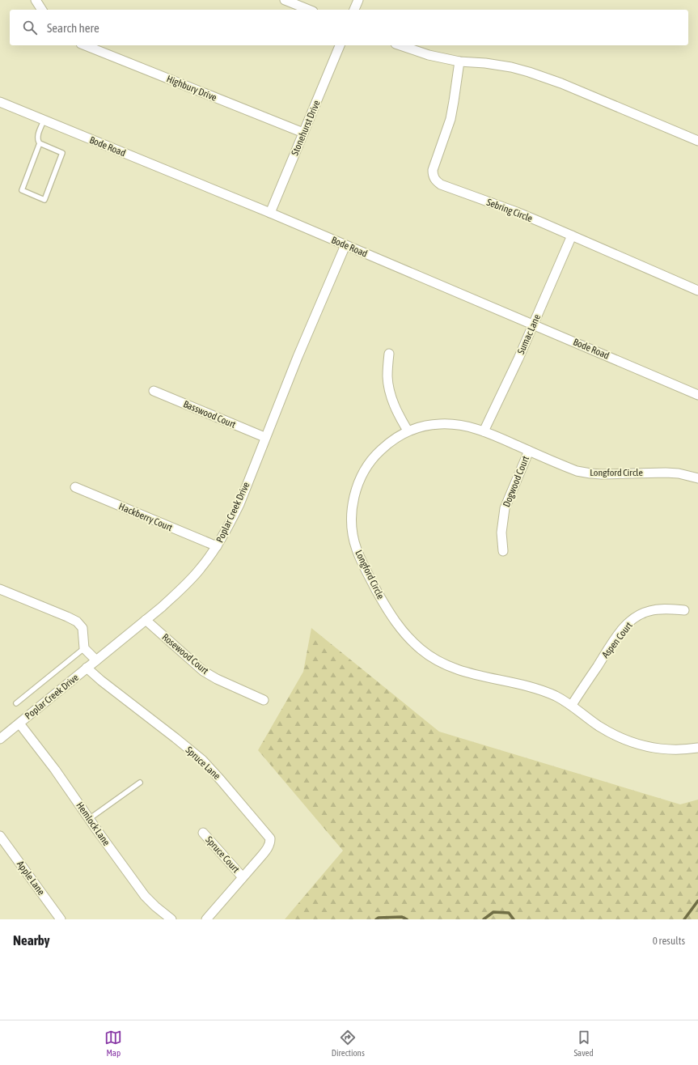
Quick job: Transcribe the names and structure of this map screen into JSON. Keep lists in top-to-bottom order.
{
  "streets": {
    "street": [
      "Highbury Drive",
      "Stonehurst Drive",
      "Bode Road",
      "Sebring Circle",
      "Sumac Lane",
      "Basswood Court",
      "Longford Circle",
      "Dogwood Court",
      "Poplar Creek Drive",
      "Hackberry Court",
      "Aspen Court",
      "Rosewood Court",
      "Spruce Lane",
      "Hemlock Lane",
      "Spruce Court",
      "Apple Lane"
    ]
  },
  "crossings": [
    ["Highbury Drive", "Stonehurst Drive"],
    ["Stonehurst Drive", "Bode Road"],
    ["Bode Road", "Sumac Lane"],
    ["Bode Road", "Poplar Creek Drive"],
    ["Sebring Circle", "Sumac Lane"],
    ["Sumac Lane", "Longford Circle"],
    ["Basswood Court", "Poplar Creek Drive"],
    ["Longford Circle", "Dogwood Court"],
    ["Longford Circle", "Aspen Court"],
    ["Poplar Creek Drive", "Hackberry Court"],
    ["Poplar Creek Drive", "Rosewood Court"],
    ["Poplar Creek Drive", "Spruce Lane"],
    ["Poplar Creek Drive", "Hemlock Lane"],
    ["Spruce Lane", "Spruce Court"]
  ],
  "page": {
    "search": "Search here",
    "heading": ["Nearby", "0 results"],
    "nav": ["Map", "Directions", "Saved"]
  }
}
